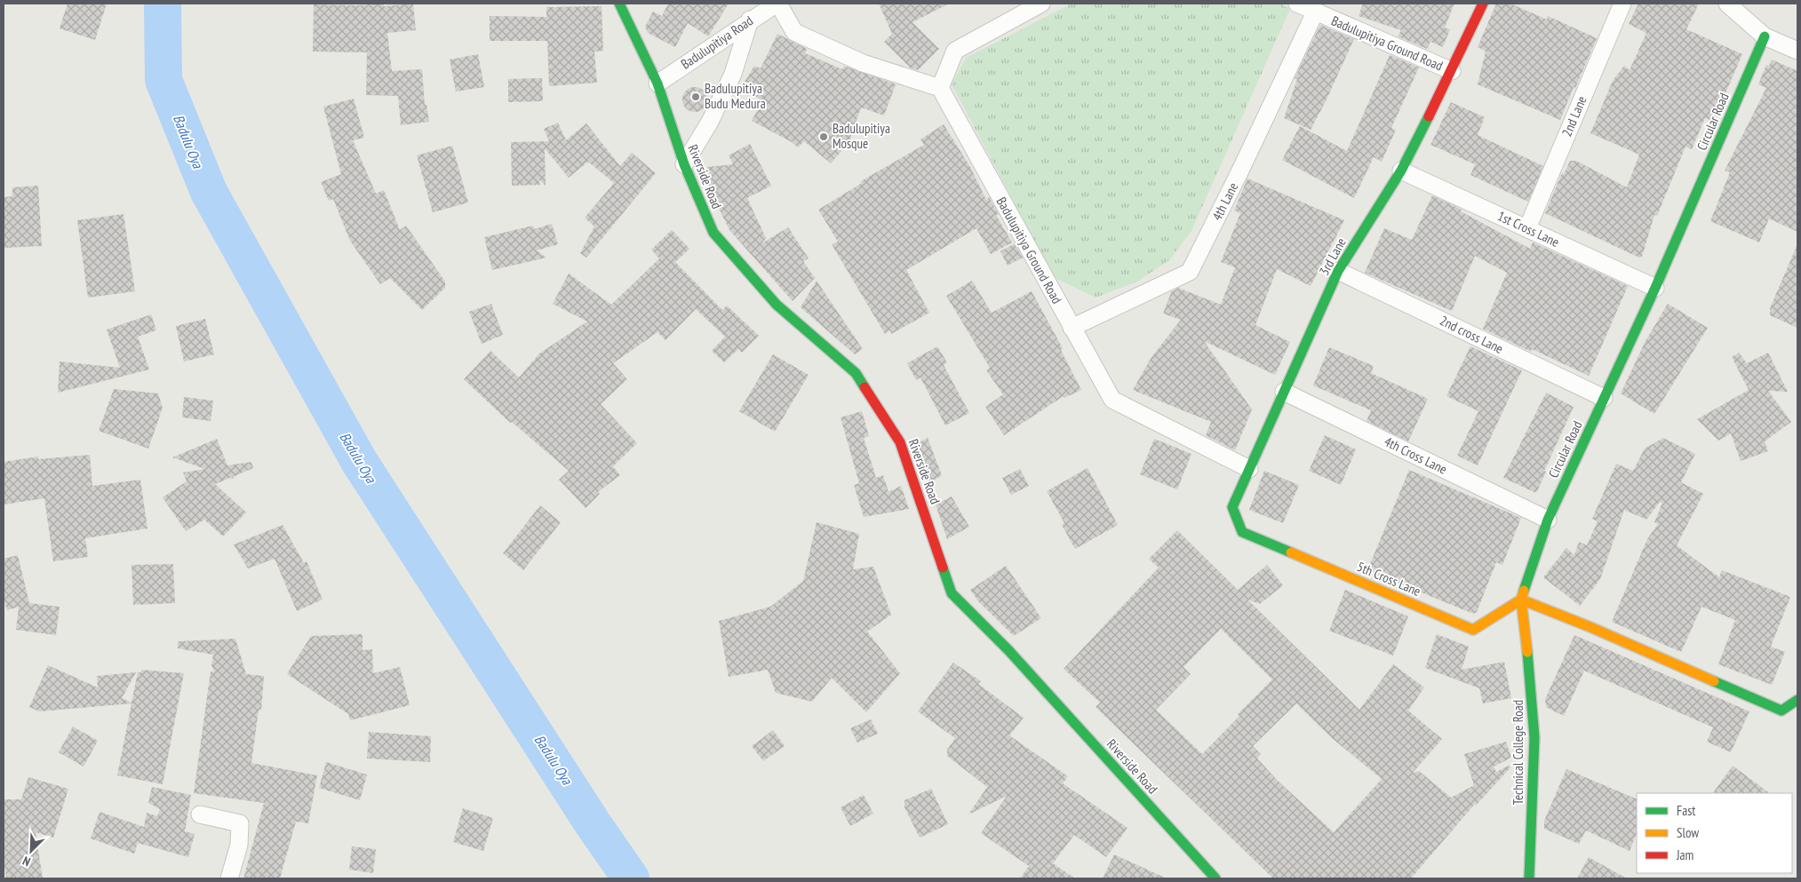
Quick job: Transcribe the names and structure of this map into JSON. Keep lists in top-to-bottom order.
{
  "streets": {
    "street": [
      "Badulupitiya Road",
      "Badulupitiya Ground Road",
      "2nd Lane",
      "Circular Road",
      "Riverside Road",
      "4th Lane",
      "1st Cross Lane",
      "3rd Lane",
      "2nd cross Lane",
      "4th Cross Lane",
      "5th Cross Lane",
      "Technical College Road"
    ]
  },
  "crossings": [
    ["Badulupitiya Road", "Riverside Road"],
    ["Badulupitiya Ground Road", "4th Lane"],
    ["Badulupitiya Ground Road", "3rd Lane"],
    ["2nd Lane", "1st Cross Lane"],
    ["Circular Road", "1st Cross Lane"],
    ["Circular Road", "2nd cross Lane"],
    ["Circular Road", "4th Cross Lane"],
    ["Circular Road", "5th Cross Lane"],
    ["Circular Road", "Technical College Road"],
    ["1st Cross Lane", "3rd Lane"],
    ["3rd Lane", "2nd cross Lane"],
    ["3rd Lane", "4th Cross Lane"],
    ["3rd Lane", "5th Cross Lane"],
    ["5th Cross Lane", "Technical College Road"]
  ],
  "water": ["Badulu Oya"],
  "places": ["Badulupitiya Budu Medura", "Badulupitiya Mosque"],
  "legend": ["Fast", "Slow", "Jam"],
  "north": "bottom left"
}
